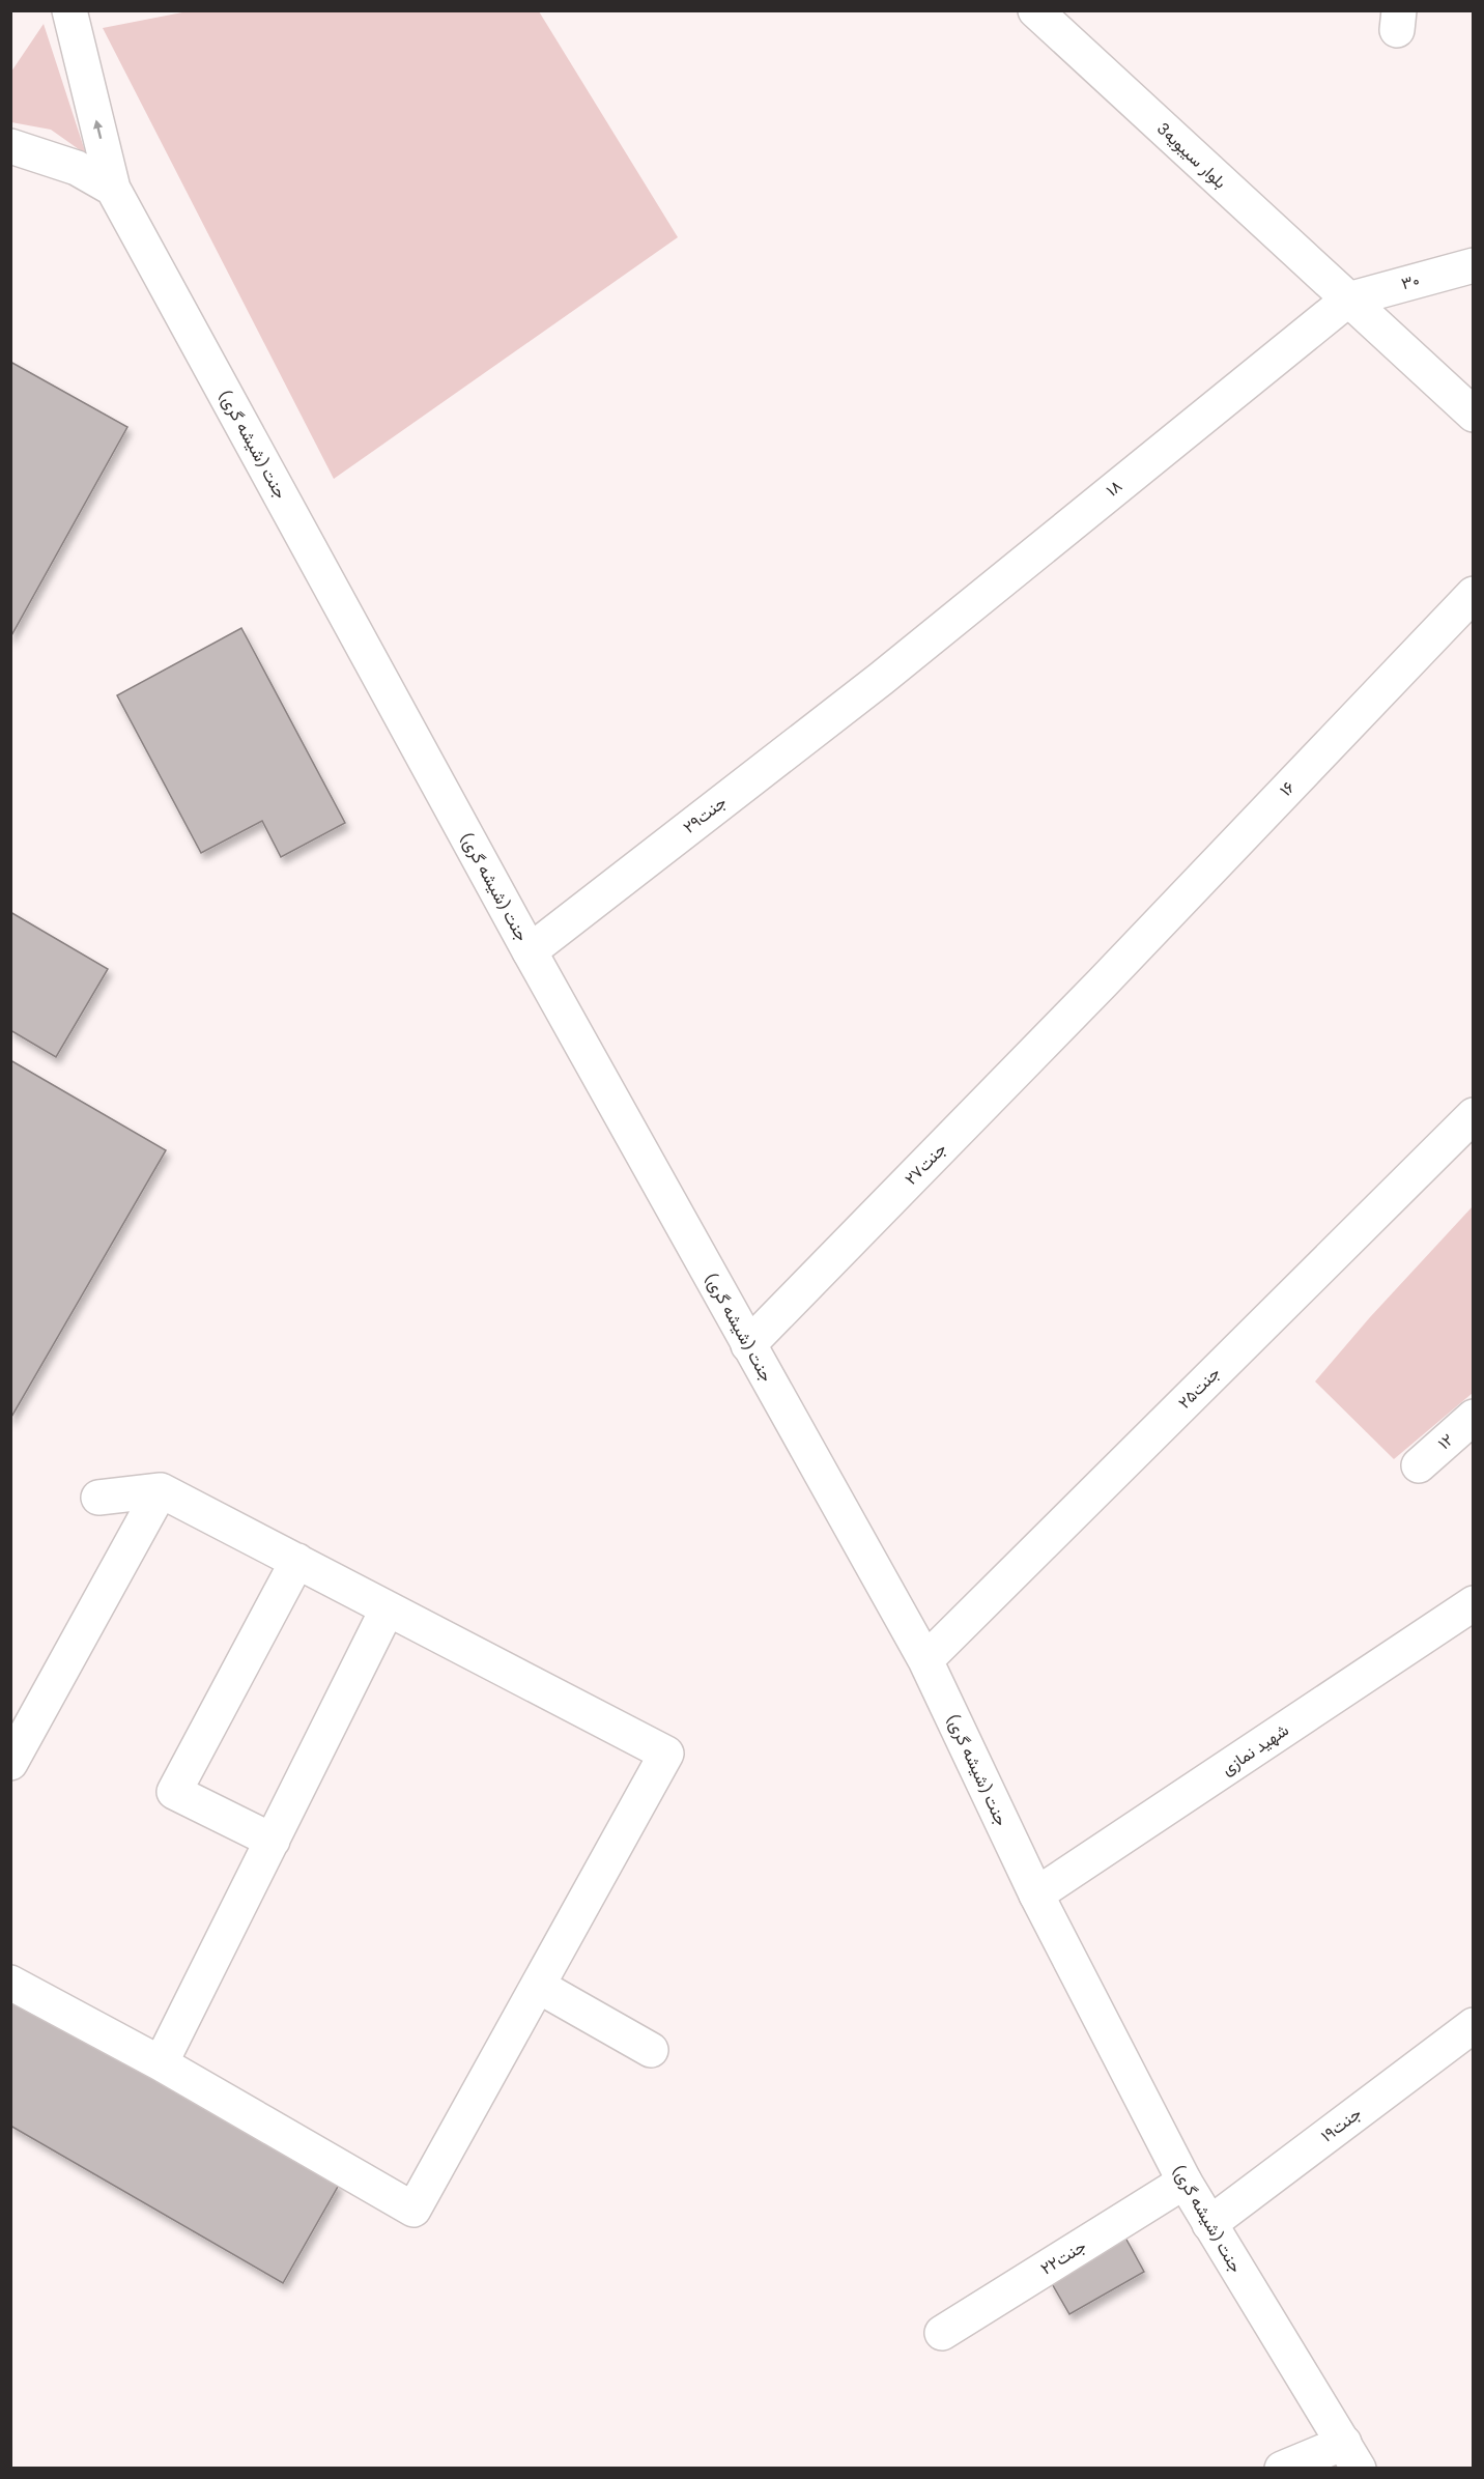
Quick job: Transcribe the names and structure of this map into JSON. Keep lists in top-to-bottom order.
{
  "streets": {
    "street": [
      "3بلوار سیبویه",
      "۳۰",
      "جنت (شیشه گری)",
      "۱۸",
      "۱۶",
      "جنت۲۹",
      "جنت۲۷",
      "جنت۲۵",
      "۱۲",
      "شهید نمازی",
      "جنت۱۹",
      "جنت۲۲"
    ]
  },
  "crossings": [
    ["3بلوار سیبویه", "۳۰"],
    ["3بلوار سیبویه", "۱۸"],
    ["۳۰", "۱۸"],
    ["جنت (شیشه گری)", "جنت۲۹"],
    ["جنت (شیشه گری)", "جنت۲۷"],
    ["جنت (شیشه گری)", "جنت۲۵"],
    ["جنت (شیشه گری)", "شهید نمازی"],
    ["جنت (شیشه گری)", "جنت۱۹"],
    ["جنت (شیشه گری)", "جنت۲۲"],
    ["۱۸", "جنت۲۹"],
    ["۱۶", "جنت۲۷"]
  ]
}
